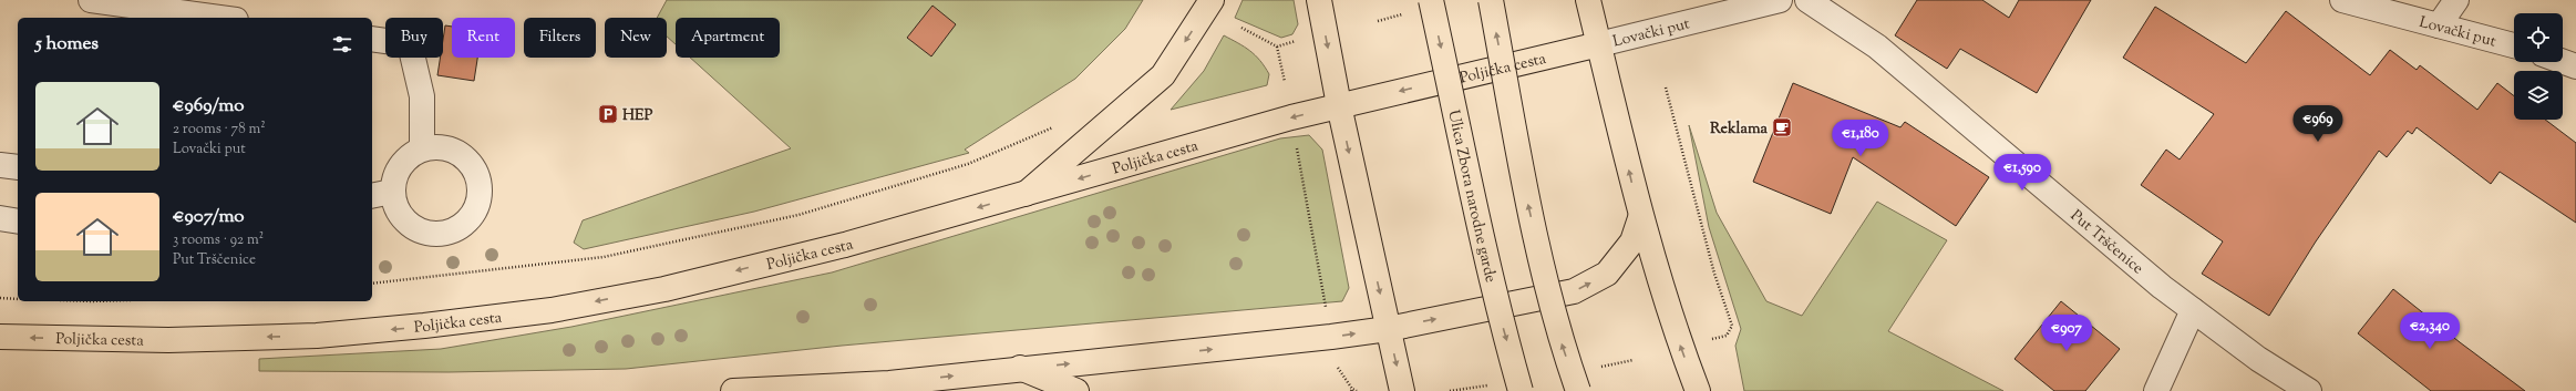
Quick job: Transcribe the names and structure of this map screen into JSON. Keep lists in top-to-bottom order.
{
  "streets": {
    "main road": ["Poljička cesta", "Ulica Zbora narodne garde"],
    "street": ["Lovački put", "Put Trščenice"]
  },
  "crossings": [
    ["Lovački put", "Poljička cesta"]
  ],
  "places": {
    "parking": ["HEP"],
    "cafe": ["Reklama"]
  },
  "page": {
    "chip": [
      "Buy",
      "Rent",
      "Filters",
      "New",
      "Apartment"
    ],
    "heading": "5 homes",
    "list": [
      {
        "name": "€969/mo",
        "note": "2 rooms · 78 m² · Lovački put"
      },
      {
        "name": "€907/mo",
        "note": "3 rooms · 92 m² · Put Trščenice"
      }
    ],
    "price": [
      "€969",
      "€1,180",
      "€1,590",
      "€2,340",
      "€907"
    ]
  }
}
